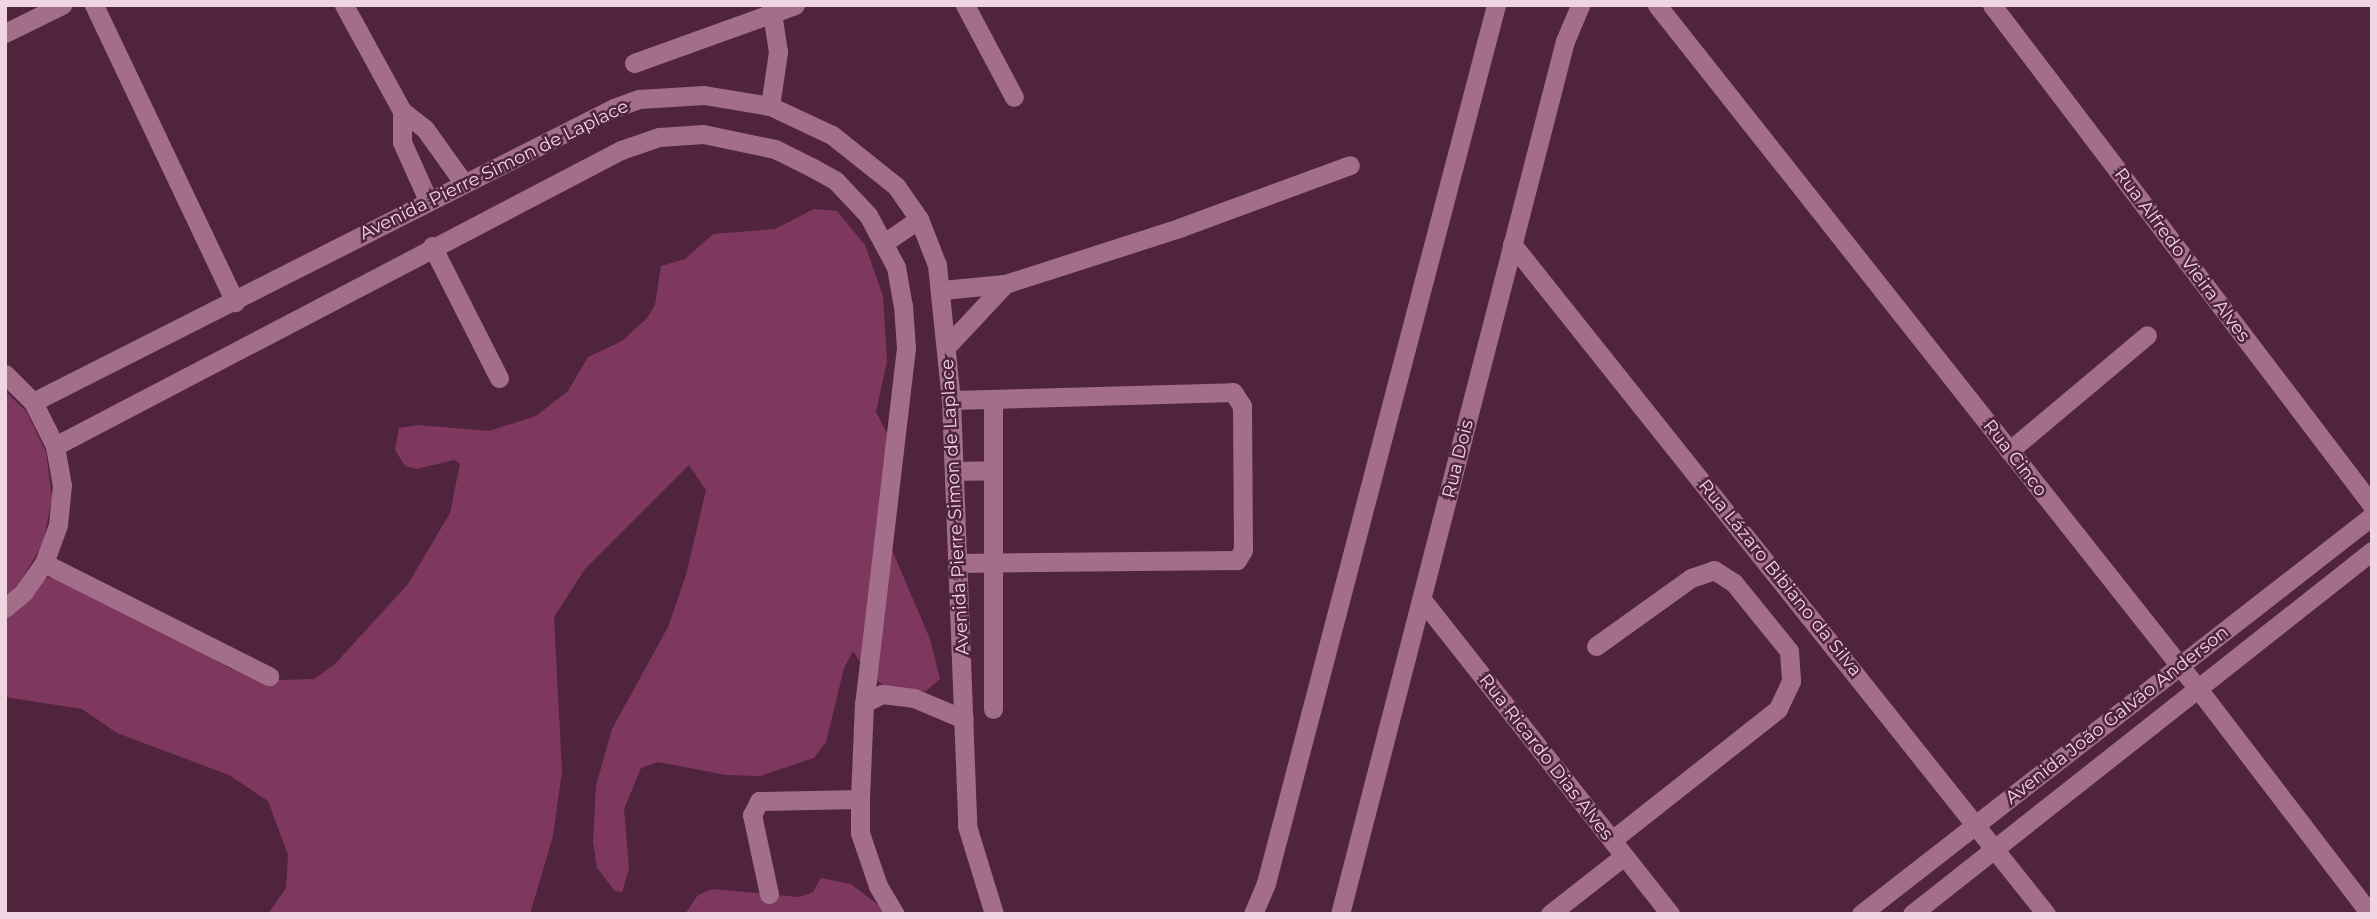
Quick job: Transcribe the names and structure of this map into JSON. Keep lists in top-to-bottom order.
{
  "streets": {
    "street": [
      "Avenida Pierre Simon de Laplace",
      "Rua Alfredo Vieira Alves",
      "Rua Cinco",
      "Rua Dois",
      "Rua Lázaro Bibiano da Silva",
      "Avenida João Galvão Anderson",
      "Rua Ricardo Dias Alves"
    ]
  },
  "crossings": [
    ["Rua Cinco", "Avenida João Galvão Anderson"],
    ["Rua Dois", "Rua Lázaro Bibiano da Silva"],
    ["Rua Dois", "Rua Ricardo Dias Alves"],
    ["Rua Lázaro Bibiano da Silva", "Avenida João Galvão Anderson"]
  ]
}
